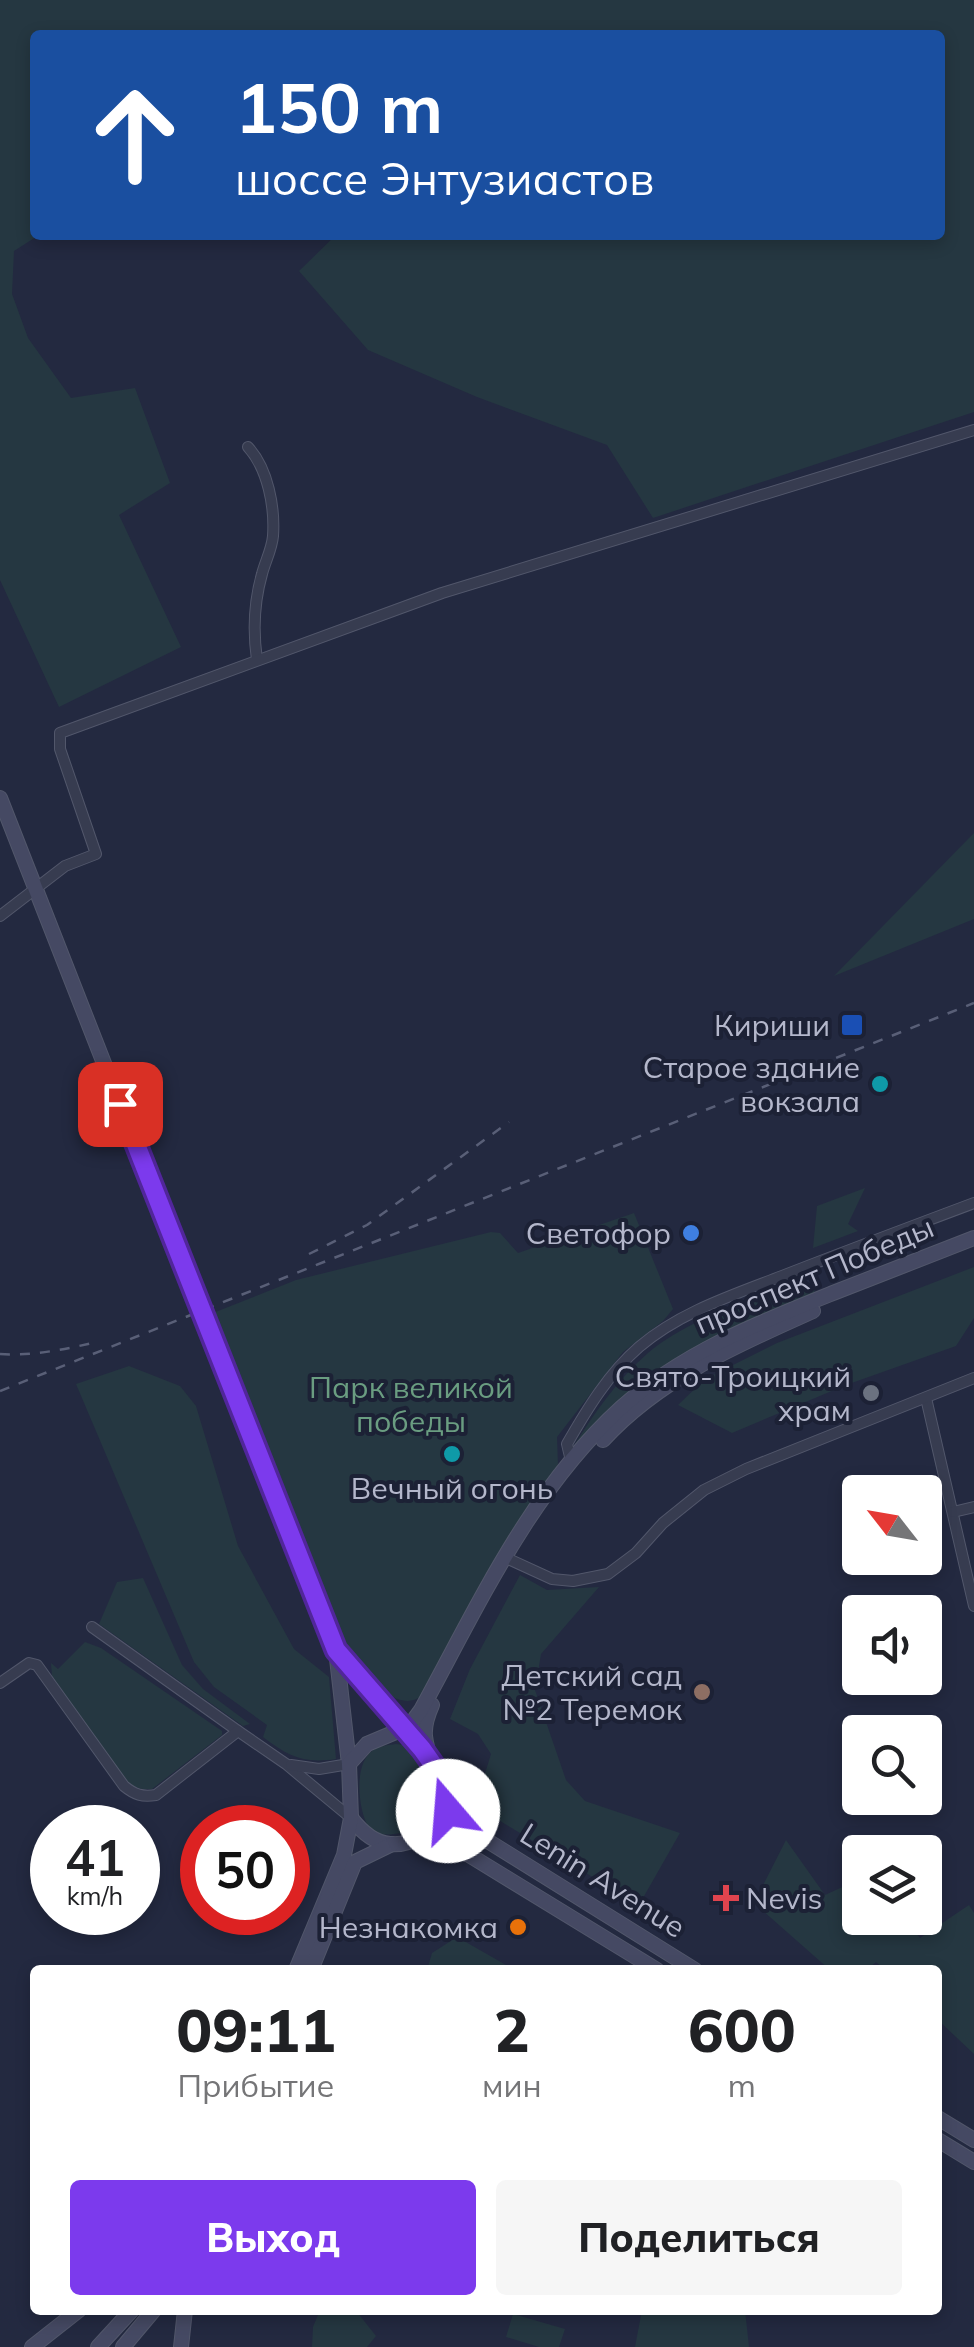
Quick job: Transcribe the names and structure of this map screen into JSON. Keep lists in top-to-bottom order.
{
  "streets": {
    "main road": ["проспект Победы", "Lenin Avenue"]
  },
  "parks": ["Парк великой победы"],
  "places": {
    "transit": ["Кириши"],
    "other": [
      "Старое здание вокзала",
      "Светофор",
      "Свято-Троицкий храм",
      "Вечный огонь",
      "Детский сад №2 Теремок",
      "Незнакомка"
    ],
    "health": ["Nevis"]
  },
  "north": "top left",
  "page": {
    "turn": ["150 m", "шоссе Энтузиастов"],
    "speed": "41 km/h",
    "limit": "50",
    "eta": [
      "09:11",
      "Прибытие",
      "2",
      "мин",
      "600",
      "m"
    ],
    "buttons": ["Выход", "Поделиться"]
  }
}
